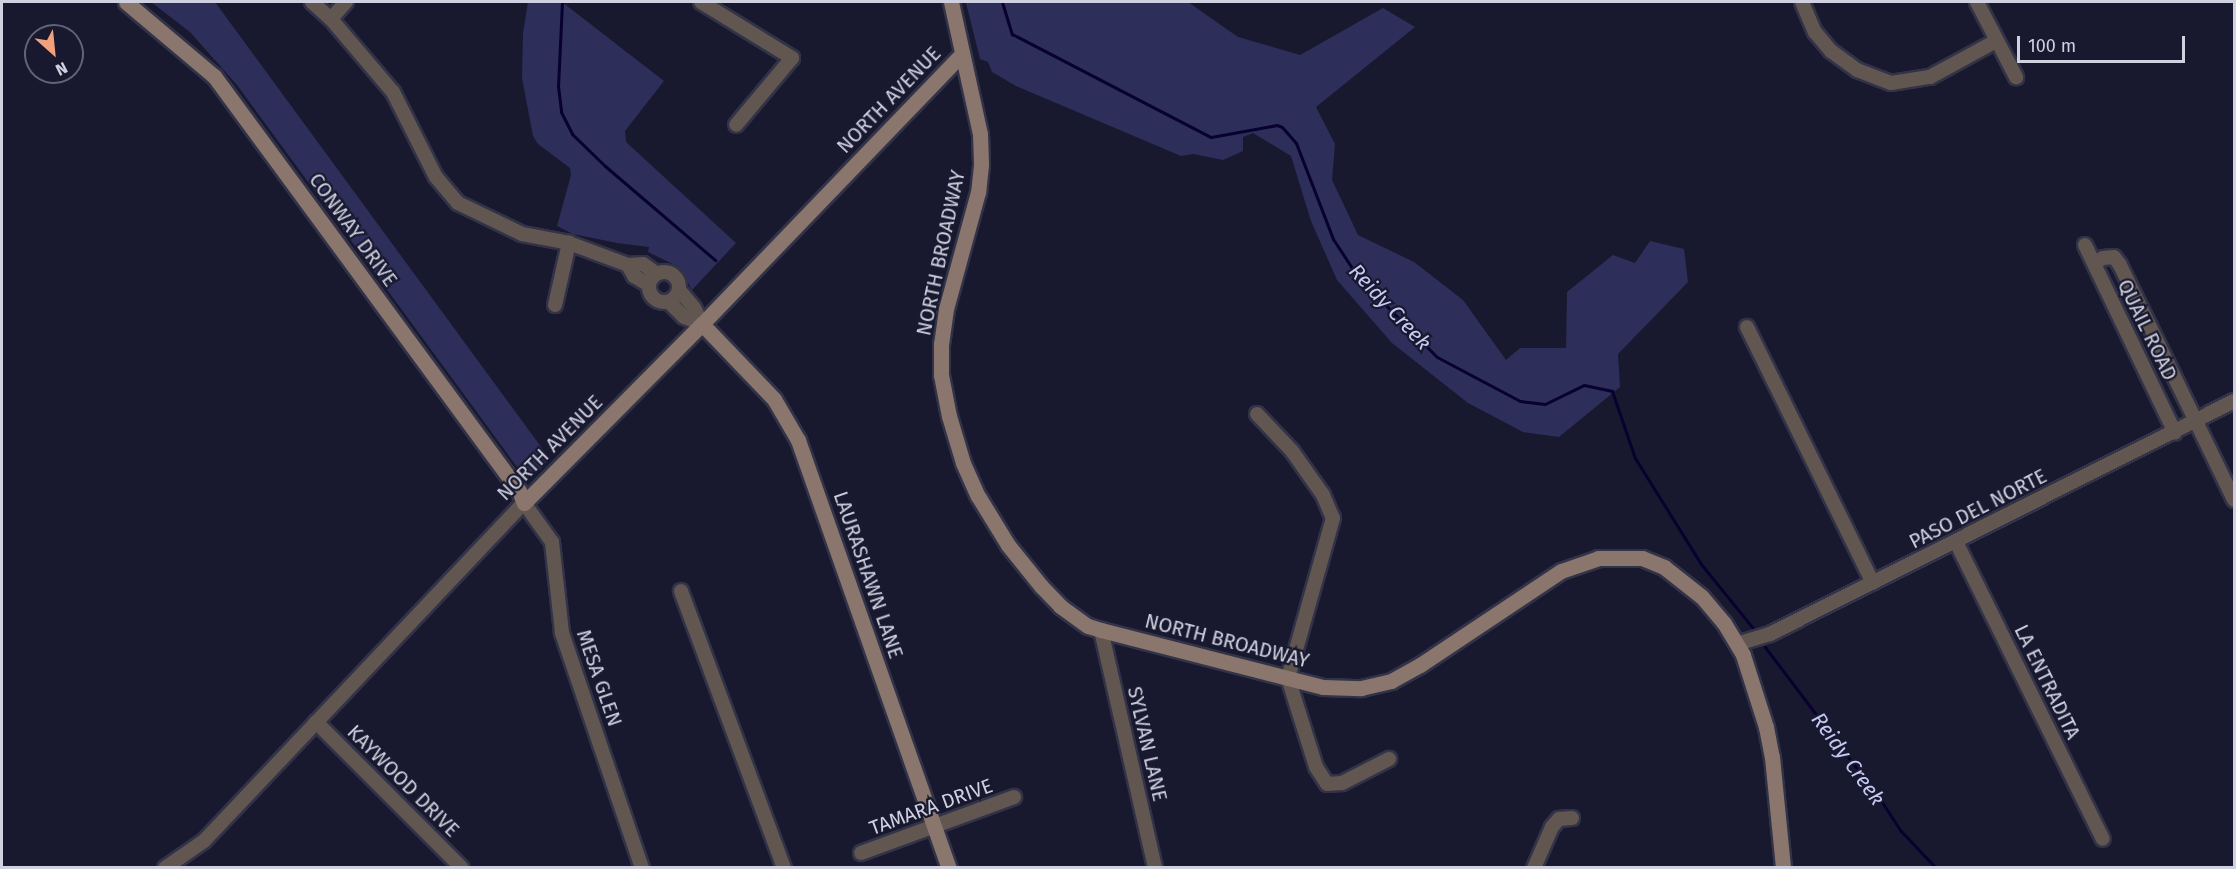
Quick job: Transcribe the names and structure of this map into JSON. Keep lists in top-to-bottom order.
{
  "streets": {
    "street": [
      "NORTH AVENUE",
      "CONWAY DRIVE",
      "NORTH BROADWAY",
      "QUAIL ROAD",
      "PASO DEL NORTE",
      "LAURASHAWN LANE",
      "MESA GLEN",
      "LA ENTRADITA",
      "SYLVAN LANE",
      "KAYWOOD DRIVE",
      "TAMARA DRIVE"
    ]
  },
  "crossings": [
    ["NORTH AVENUE", "CONWAY DRIVE"],
    ["NORTH AVENUE", "NORTH BROADWAY"],
    ["NORTH AVENUE", "LAURASHAWN LANE"],
    ["NORTH AVENUE", "MESA GLEN"],
    ["NORTH AVENUE", "KAYWOOD DRIVE"],
    ["CONWAY DRIVE", "MESA GLEN"],
    ["NORTH BROADWAY", "PASO DEL NORTE"],
    ["NORTH BROADWAY", "SYLVAN LANE"],
    ["QUAIL ROAD", "PASO DEL NORTE"],
    ["PASO DEL NORTE", "LA ENTRADITA"],
    ["LAURASHAWN LANE", "TAMARA DRIVE"]
  ],
  "water": ["Reidy Creek"],
  "scale_bar": "100 m",
  "north": "bottom right"
}
